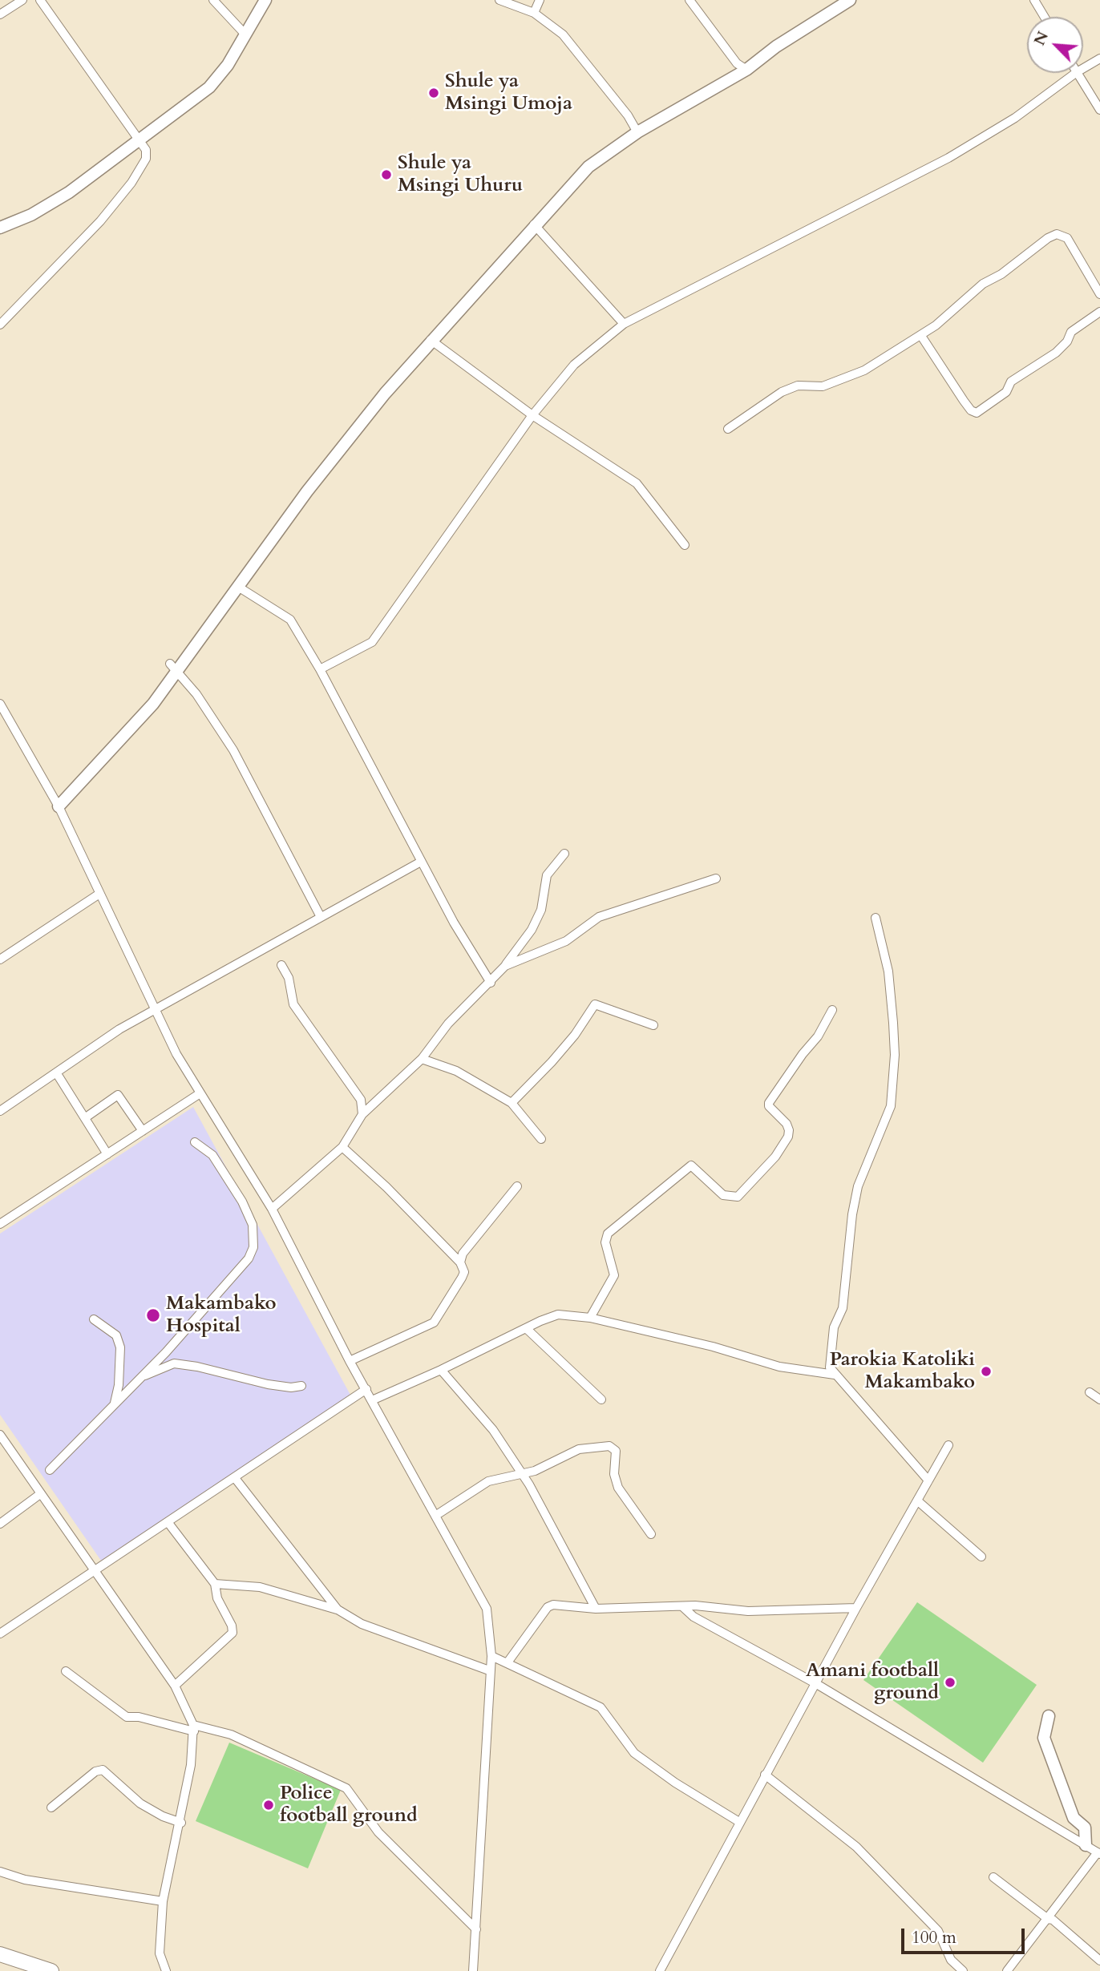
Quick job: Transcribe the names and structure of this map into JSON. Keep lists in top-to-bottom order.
{
  "places": [
    "Shule ya Msingi Umoja",
    "Shule ya Msingi Uhuru",
    "Makambako Hospital",
    "Parokia Katoliki Makambako",
    "Amani football ground",
    "Police football ground"
  ],
  "scale_bar": "100 m",
  "north": "top left"
}
